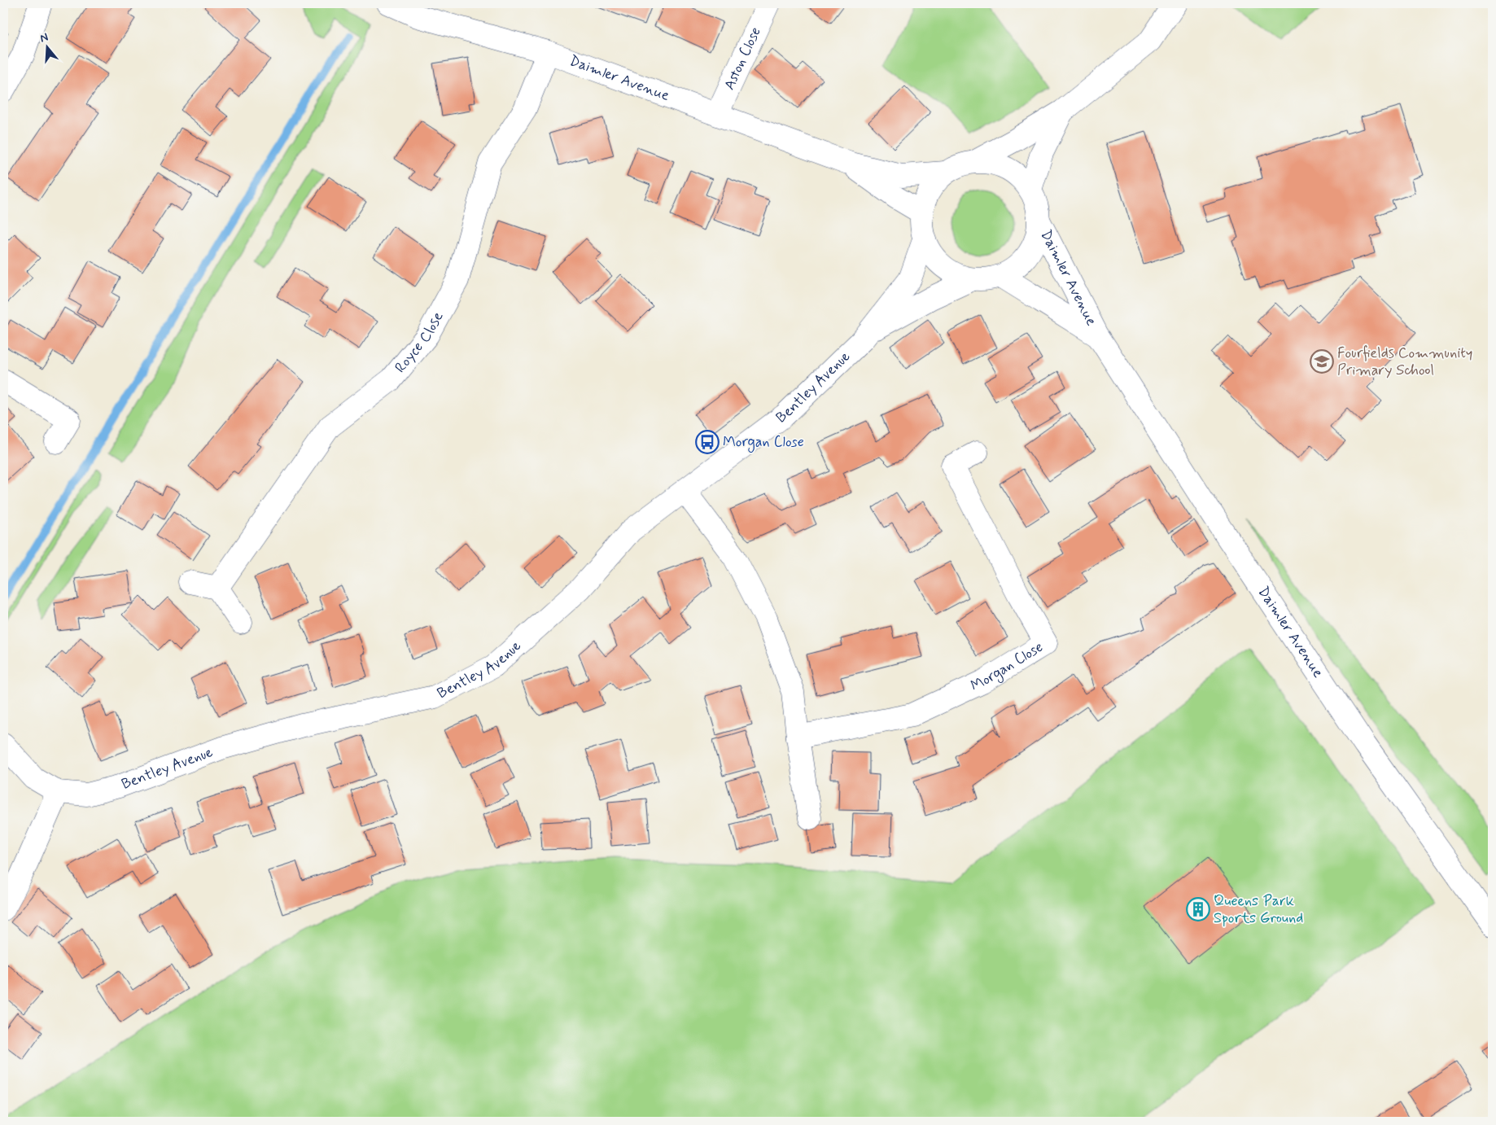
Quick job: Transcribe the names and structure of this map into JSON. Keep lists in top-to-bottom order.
{
  "streets": {
    "street": [
      "Aston Close",
      "Daimler Avenue",
      "Royce Close",
      "Bentley Avenue",
      "Morgan Close"
    ]
  },
  "crossings": [
    ["Aston Close", "Daimler Avenue"],
    ["Daimler Avenue", "Royce Close"],
    ["Daimler Avenue", "Bentley Avenue"]
  ],
  "places": {
    "school or university": ["Fourfields Community Primary School"],
    "bus stop": ["Morgan Close"],
    "building": ["Queens Park Sports Ground"]
  },
  "north": "top"
}
